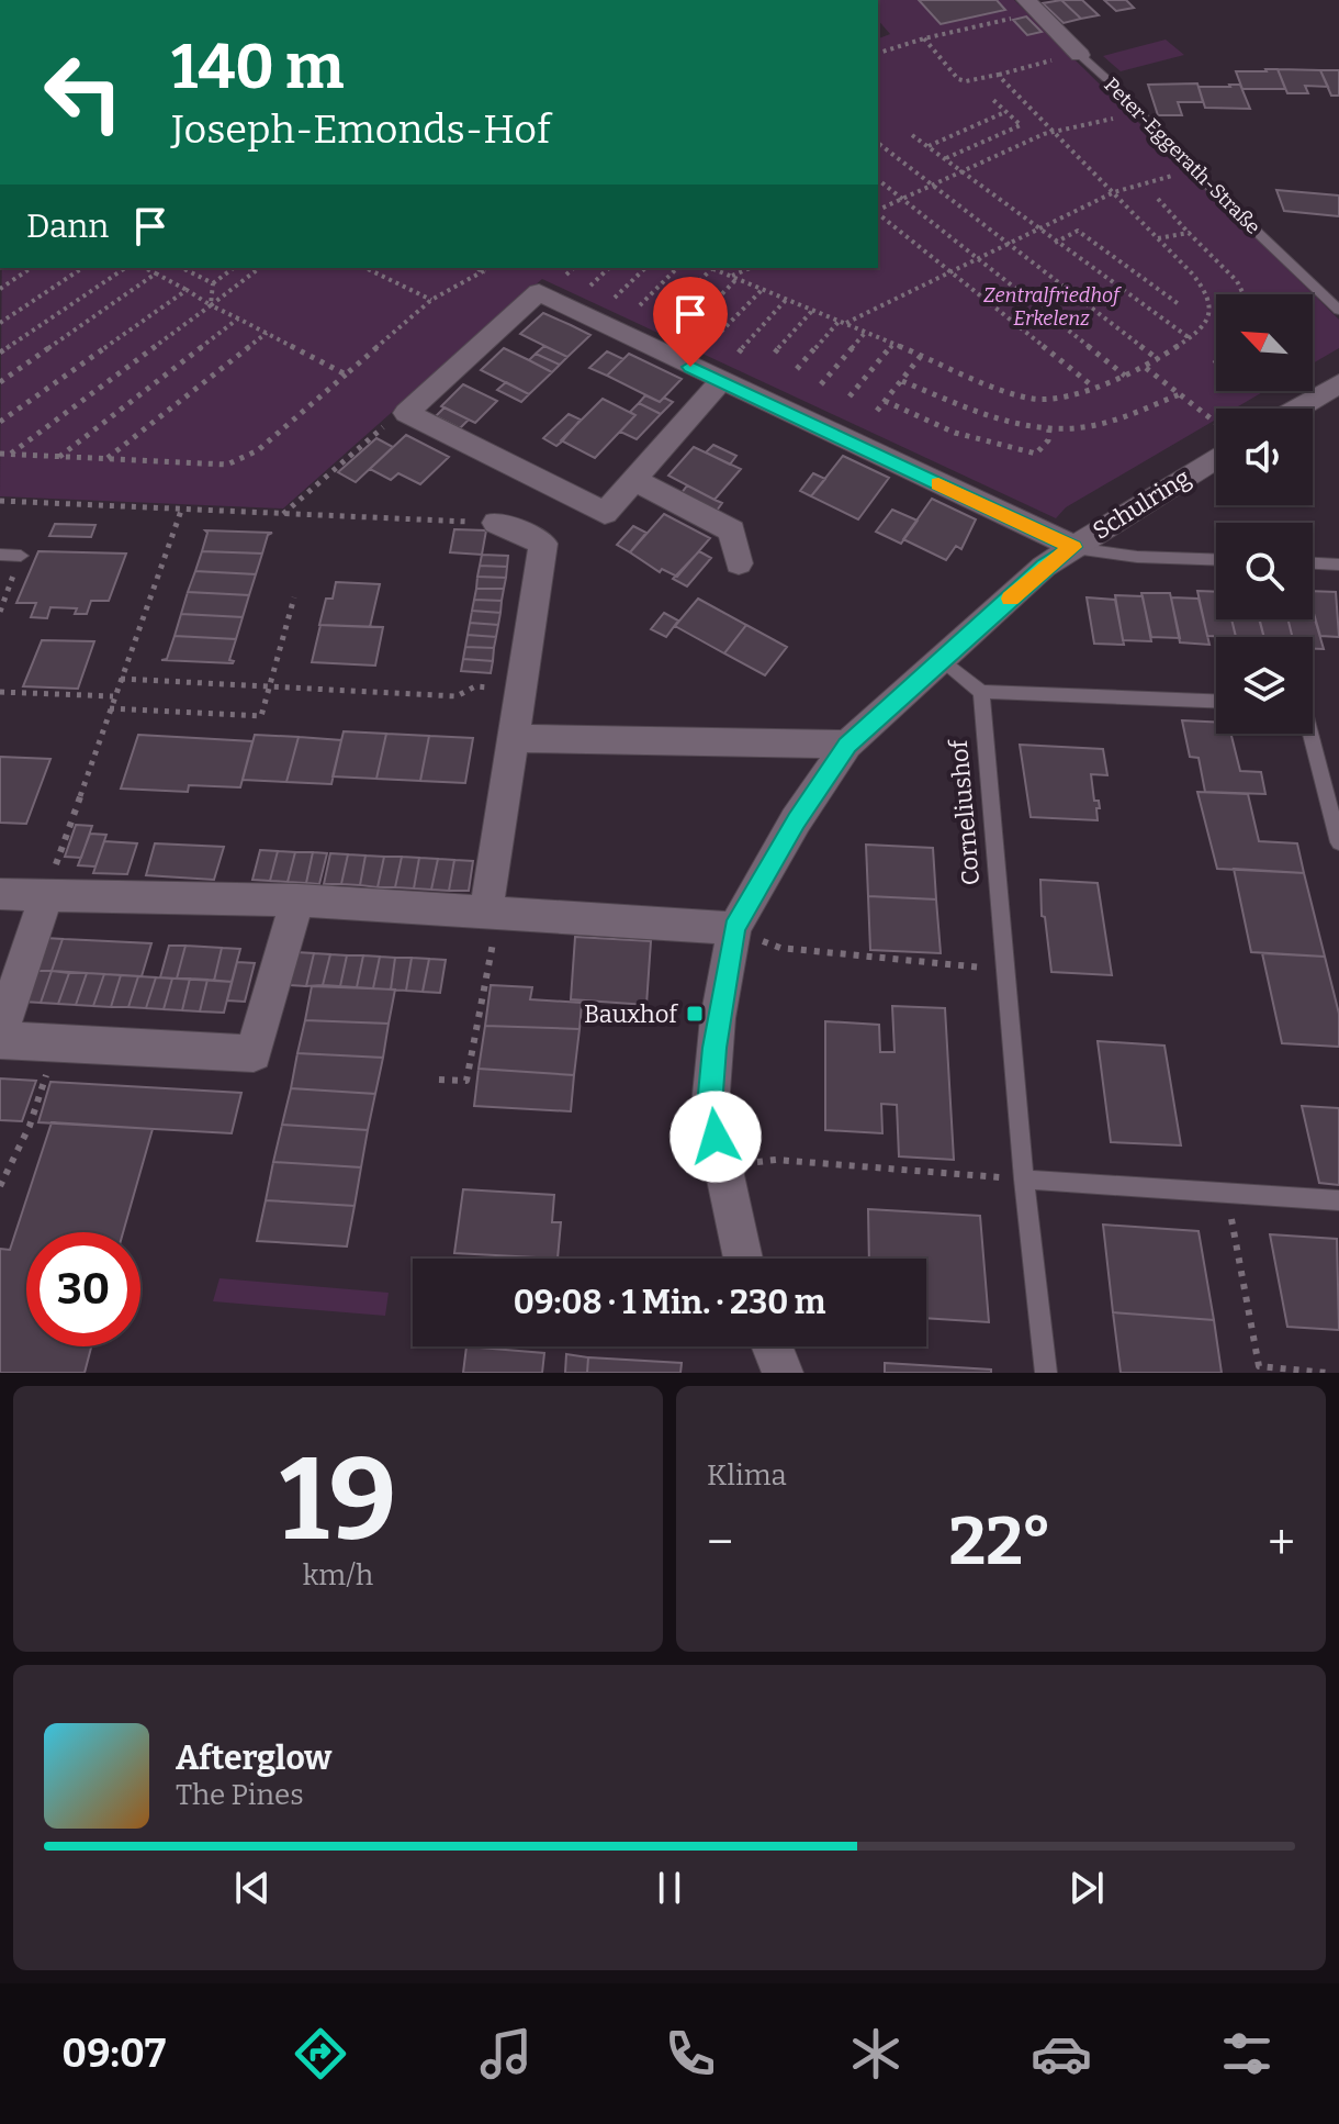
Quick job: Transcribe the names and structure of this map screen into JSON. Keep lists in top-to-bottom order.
{
  "streets": {
    "street": ["Peter-Eggerath-Straße", "Schulring"],
    "lane": ["Corneliushof"]
  },
  "parks": ["Zentralfriedhof Erkelenz"],
  "places": {
    "transit": ["Bauxhof"]
  },
  "north": "top left",
  "page": {
    "turn": ["140 m", "Joseph-Emonds-Hof"],
    "then": "Dann",
    "limit": "30",
    "trip": "09:08 · 1 Min. · 230 m",
    "tile": [
      ["19", "km/h"],
      "Klima"
    ],
    "heat": ["−", "22°", "+"],
    "song": ["Afterglow", "The Pines"],
    "tabs": "09:07"
  }
}
